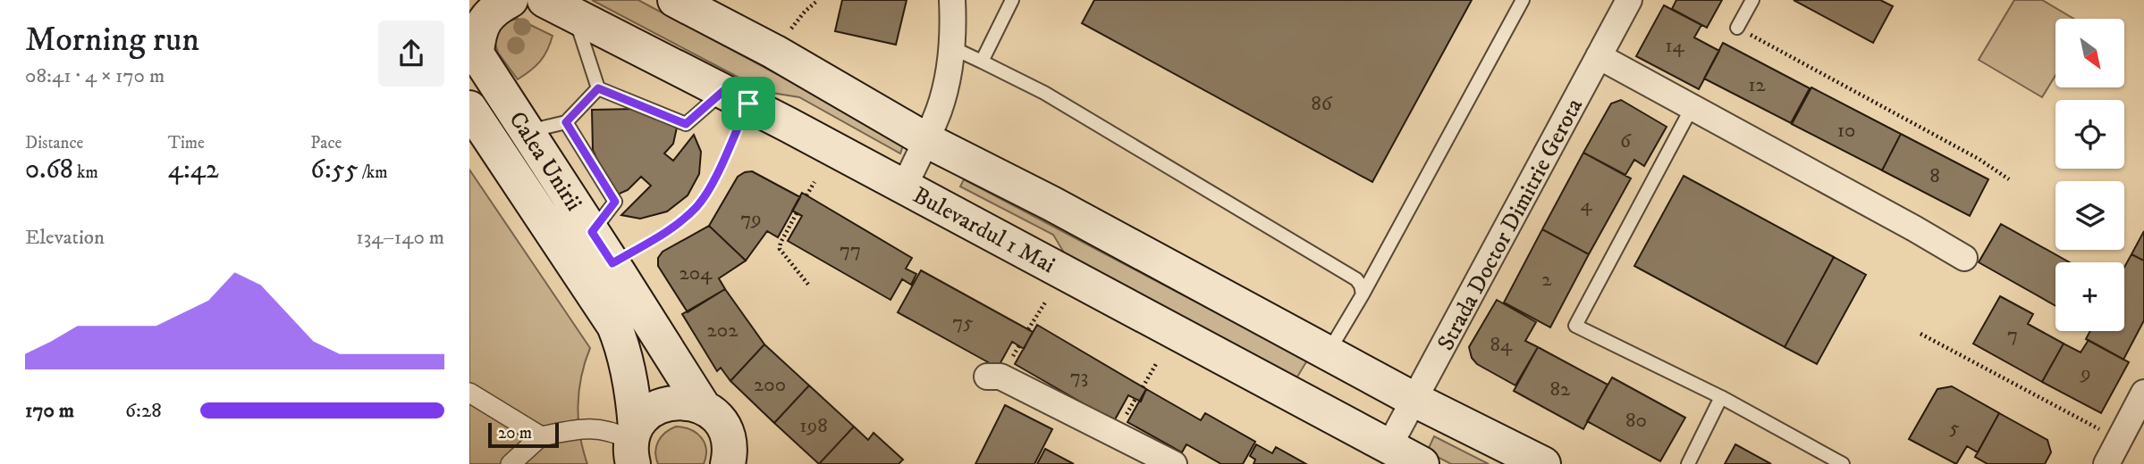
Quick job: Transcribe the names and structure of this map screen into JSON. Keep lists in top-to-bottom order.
{
  "streets": {
    "main road": ["Calea Unirii", "Bulevardul 1 Mai"],
    "street": ["Strada Doctor Dimitrie Gerota"]
  },
  "crossings": [
    ["Strada Doctor Dimitrie Gerota", "Bulevardul 1 Mai"]
  ],
  "house_numbers": [
    "14",
    "12",
    "86",
    "10",
    "6",
    "8",
    "4",
    "79",
    "77",
    "204",
    "2",
    "75",
    "202",
    "7",
    "84",
    "9",
    "73",
    "200",
    "82",
    "80",
    "198",
    "5"
  ],
  "scale_bar": "20 m",
  "north": "bottom right",
  "page": {
    "heading": ["Morning run", "08:41 · 4 × 170 m"],
    "map_buttons": "+",
    "stats": [
      ["Distance", "0.68 km"],
      ["Time", "4:42"],
      ["Pace", "6:55 /km"]
    ],
    "chart": ["Elevation", "134–140 m"],
    "list": [
      {
        "name": "170 m",
        "note": "6:28"
      }
    ],
    "scale": "20 m"
  }
}
